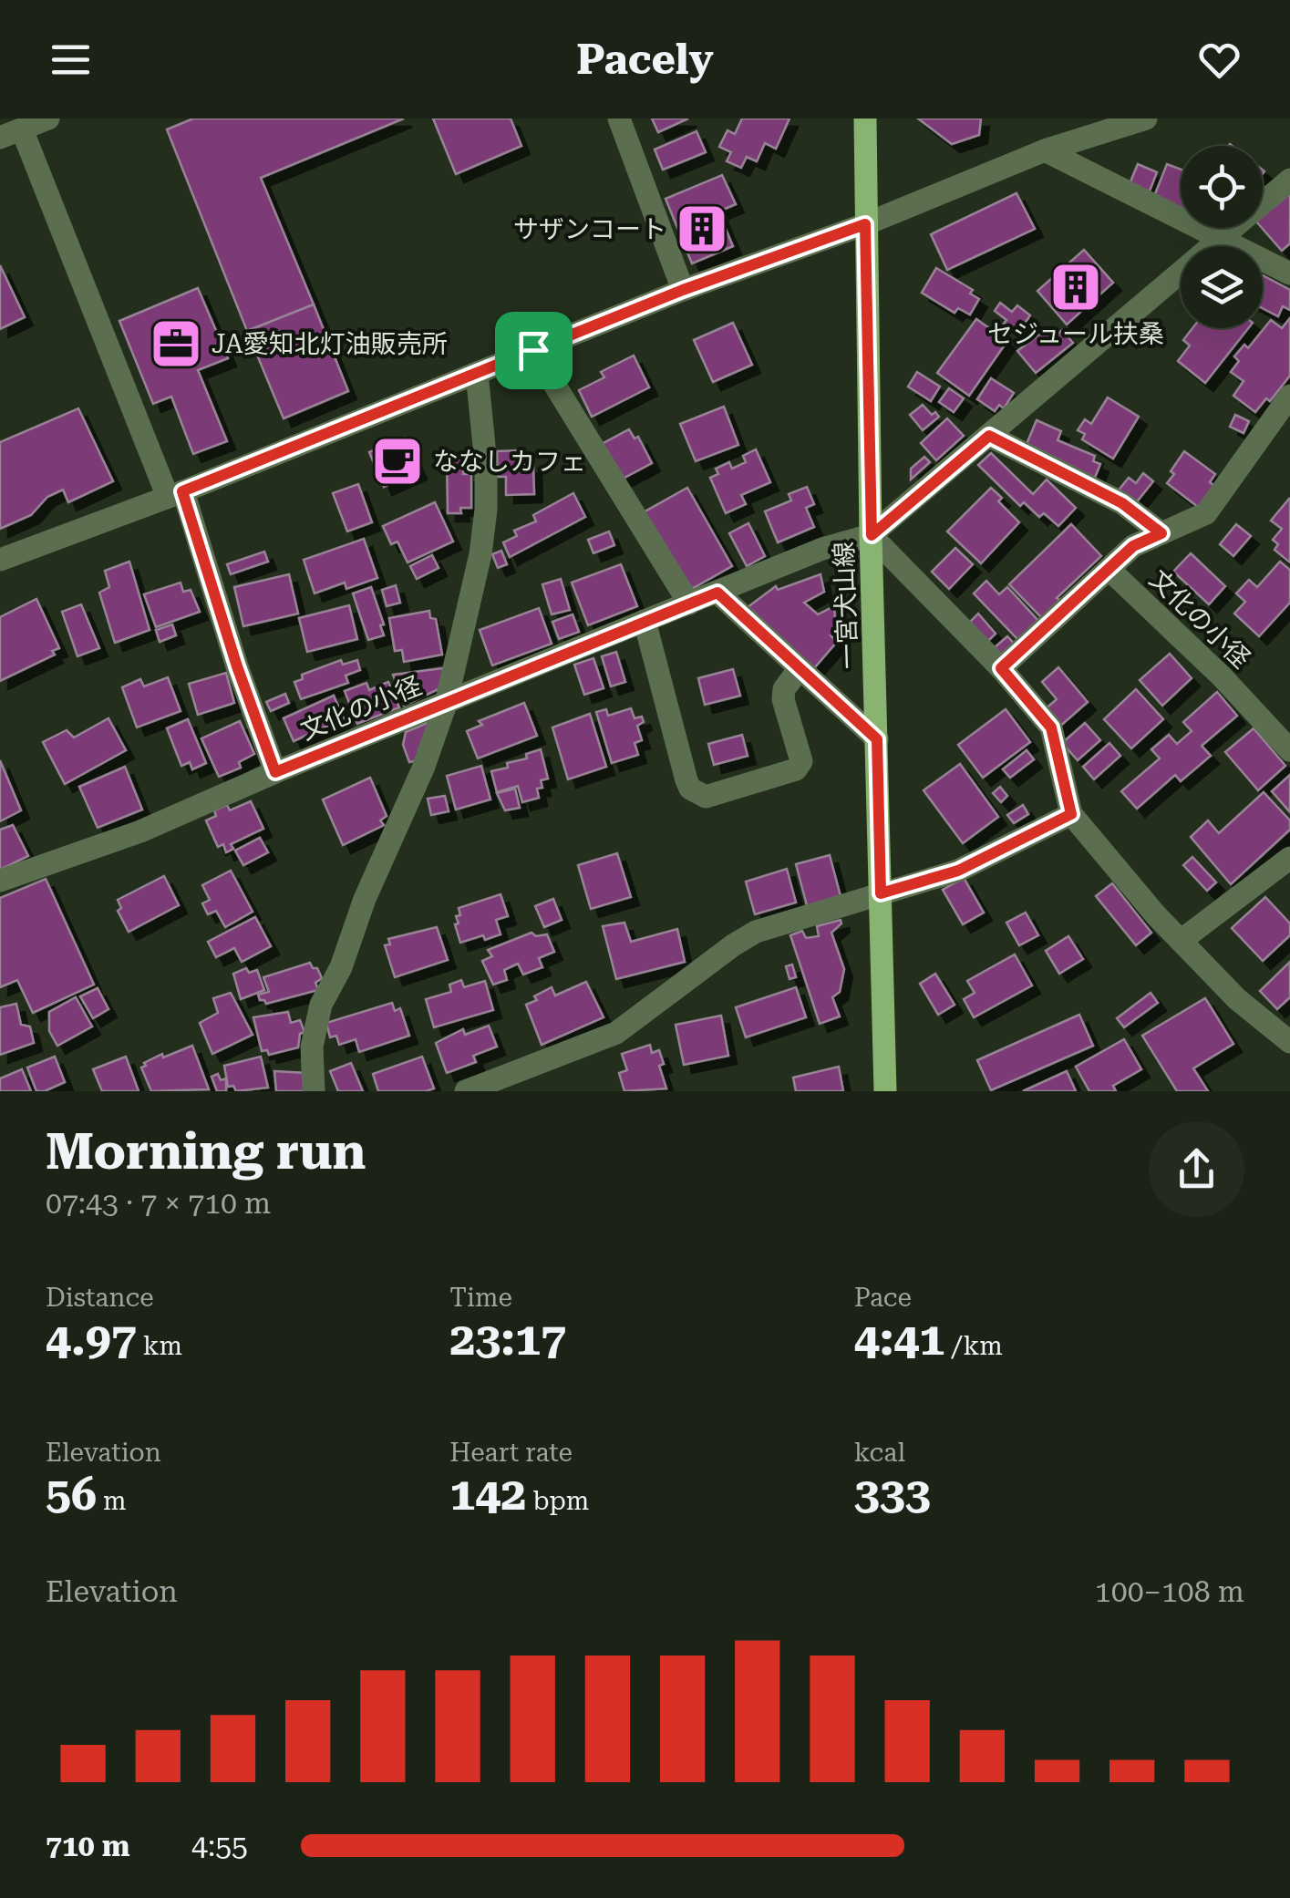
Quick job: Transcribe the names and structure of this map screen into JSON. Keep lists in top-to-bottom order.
{
  "streets": {
    "main road": ["一宮犬山線"],
    "street": ["文化の小径"]
  },
  "crossings": [
    ["一宮犬山線", "文化の小径"]
  ],
  "places": {
    "building": ["サザンコート", "セジュール扶桑"],
    "office": ["JA愛知北灯油販売所"],
    "cafe": ["ななしカフェ"]
  },
  "page": {
    "header": "Pacely",
    "heading": ["Morning run", "07:43 · 7 × 710 m"],
    "stats": [
      ["Distance", "4.97 km"],
      ["Time", "23:17"],
      ["Pace", "4:41 /km"],
      ["Elevation", "56 m"],
      ["Heart rate", "142 bpm"],
      ["kcal", "333"]
    ],
    "chart": ["Elevation", "100–108 m"],
    "list": [
      {
        "name": "710 m",
        "note": "4:55"
      }
    ]
  }
}
